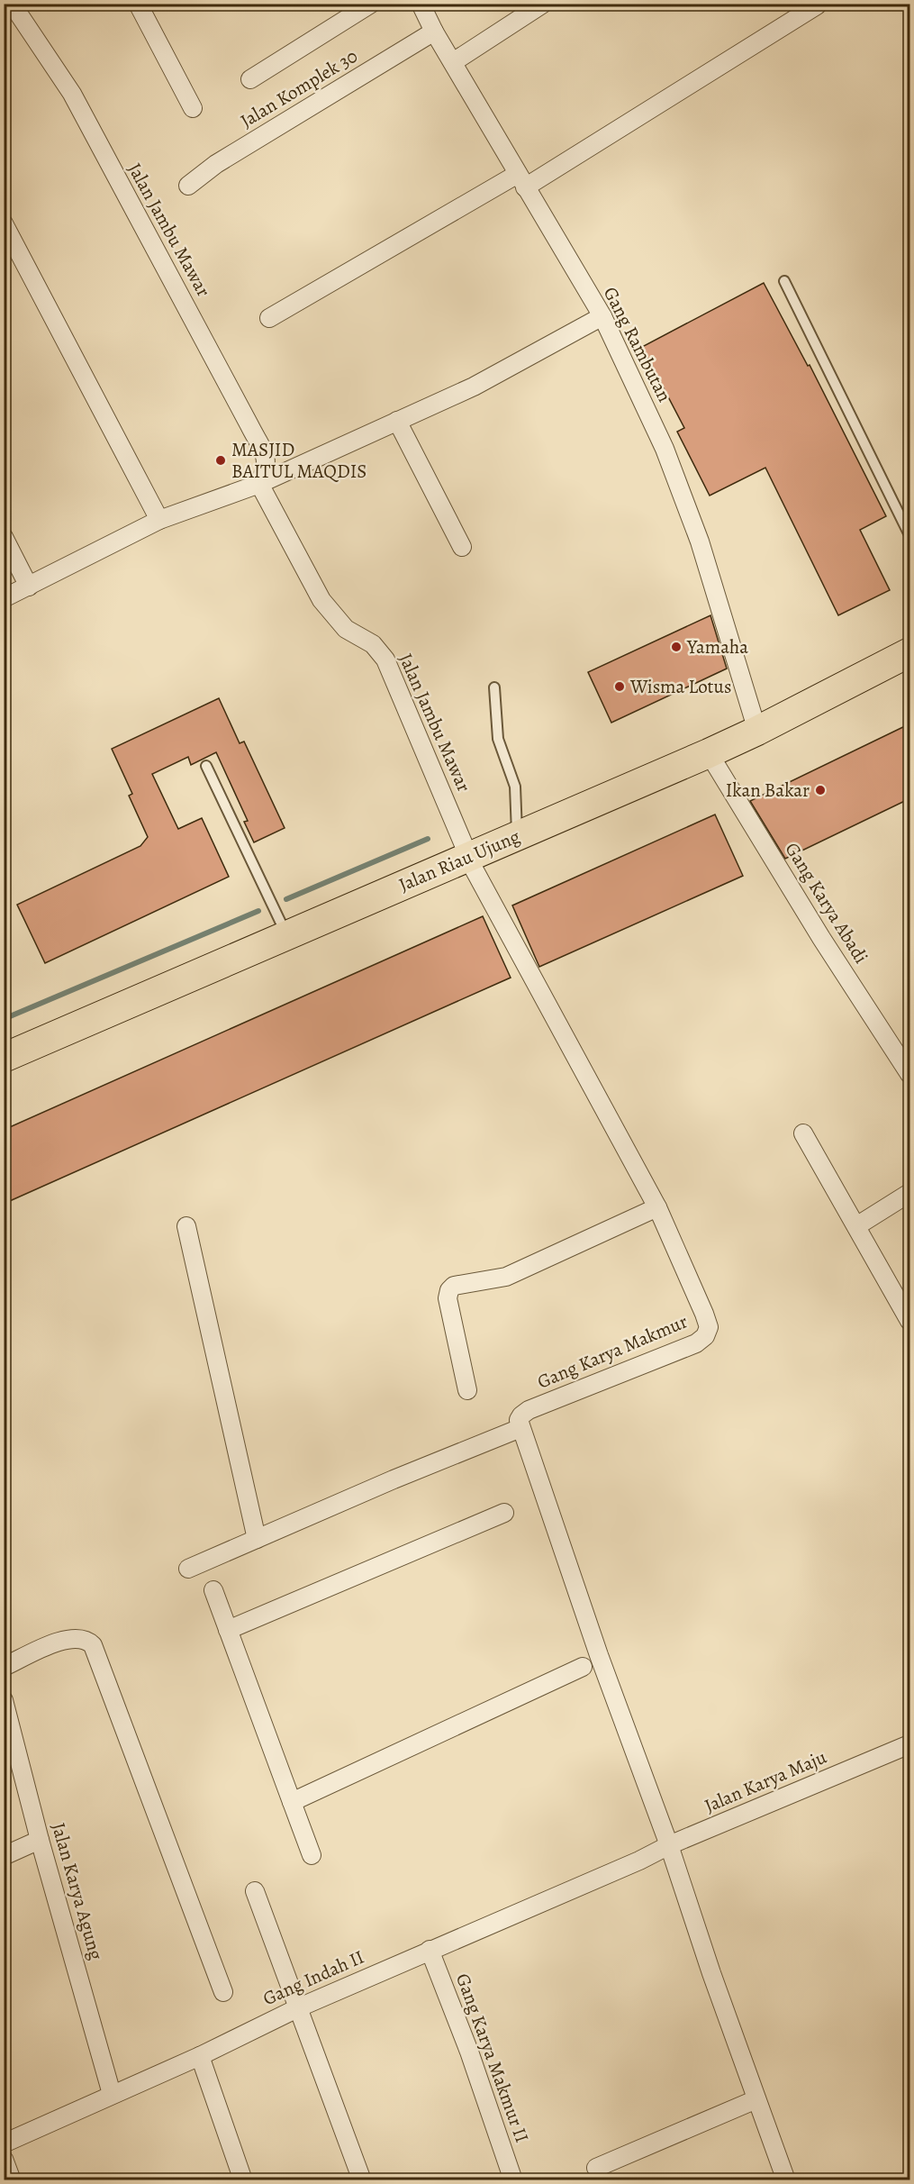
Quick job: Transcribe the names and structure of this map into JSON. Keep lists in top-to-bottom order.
{
  "streets": {
    "main road": ["Jalan Riau Ujung"],
    "street": [
      "Jalan Komplek 30",
      "Jalan Jambu Mawar",
      "Gang Rambutan",
      "Gang Karya Abadi",
      "Gang Karya Makmur",
      "Jalan Karya Maju",
      "Jalan Karya Agung",
      "Gang Indah II",
      "Gang Karya Makmur II"
    ]
  },
  "crossings": [
    ["Jalan Komplek 30", "Gang Rambutan"],
    ["Jalan Jambu Mawar", "Jalan Riau Ujung"],
    ["Jalan Jambu Mawar", "Gang Karya Makmur"],
    ["Gang Rambutan", "Jalan Riau Ujung"],
    ["Jalan Riau Ujung", "Gang Karya Abadi"],
    ["Jalan Riau Ujung", "Gang Karya Makmur"],
    ["Jalan Karya Maju", "Gang Indah II"],
    ["Jalan Karya Agung", "Gang Indah II"],
    ["Gang Indah II", "Gang Karya Makmur II"]
  ],
  "places": [
    "MASJID BAITUL MAQDIS",
    "Yamaha",
    "Wisma Lotus",
    "Ikan Bakar"
  ]
}
